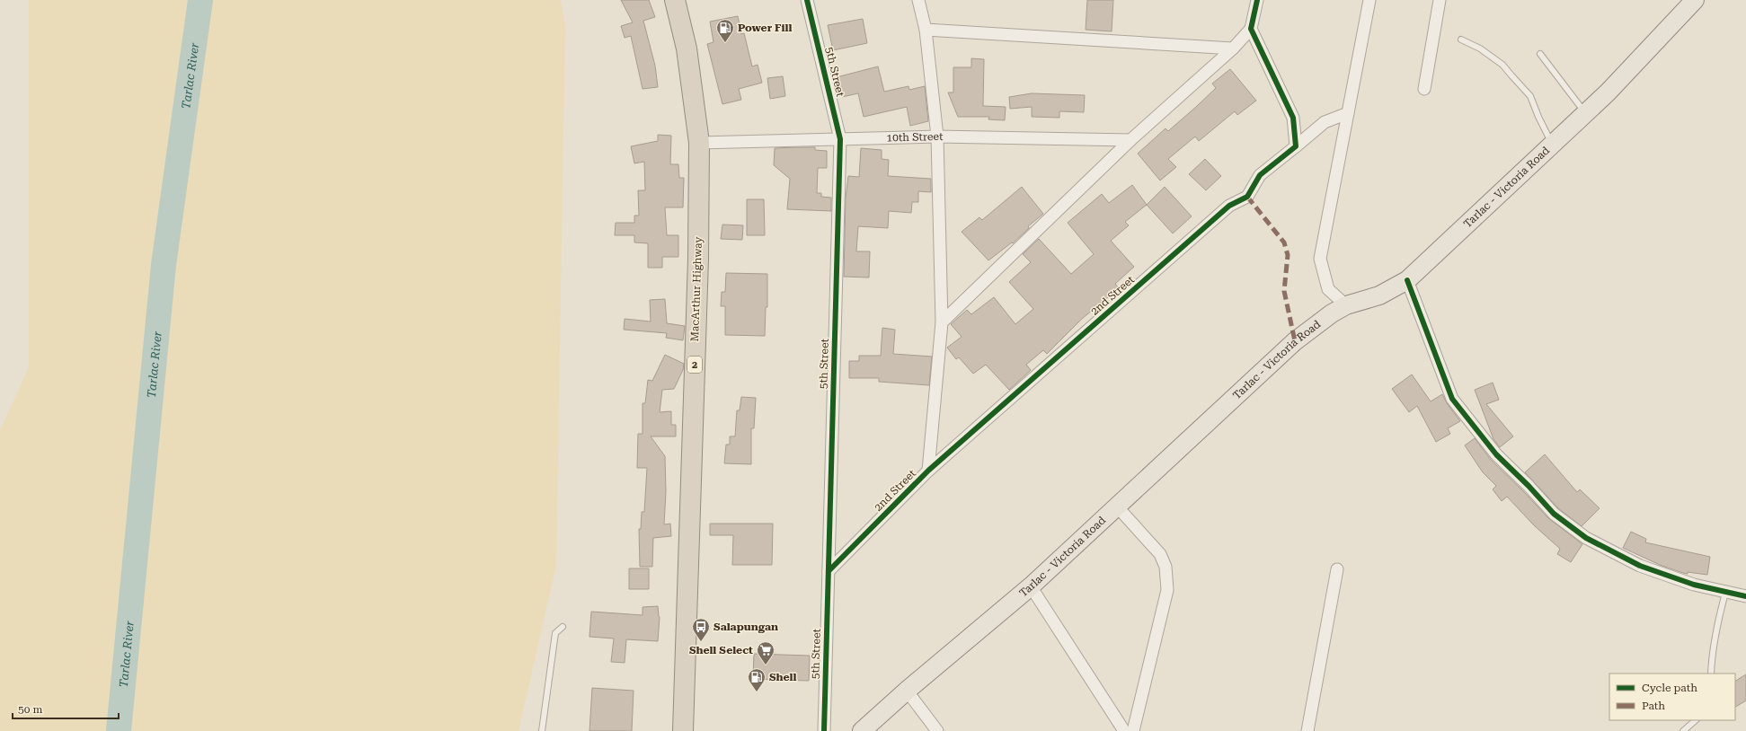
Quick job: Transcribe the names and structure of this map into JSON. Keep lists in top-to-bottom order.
{
  "streets": {
    "highway": ["MacArthur Highway", "2"],
    "main road": ["Tarlac - Victoria Road"],
    "street": ["5th Street", "10th Street", "2nd Street"]
  },
  "crossings": [
    ["5th Street", "10th Street"],
    ["5th Street", "2nd Street"],
    ["10th Street", "MacArthur Highway"]
  ],
  "water": ["Tarlac River"],
  "places": {
    "fuel station": ["Power Fill", "Shell"],
    "bus stop": ["Salapungan"],
    "supermarket": ["Shell Select"]
  },
  "legend": ["Cycle path", "Path"],
  "scale_bar": "50 m"
}
